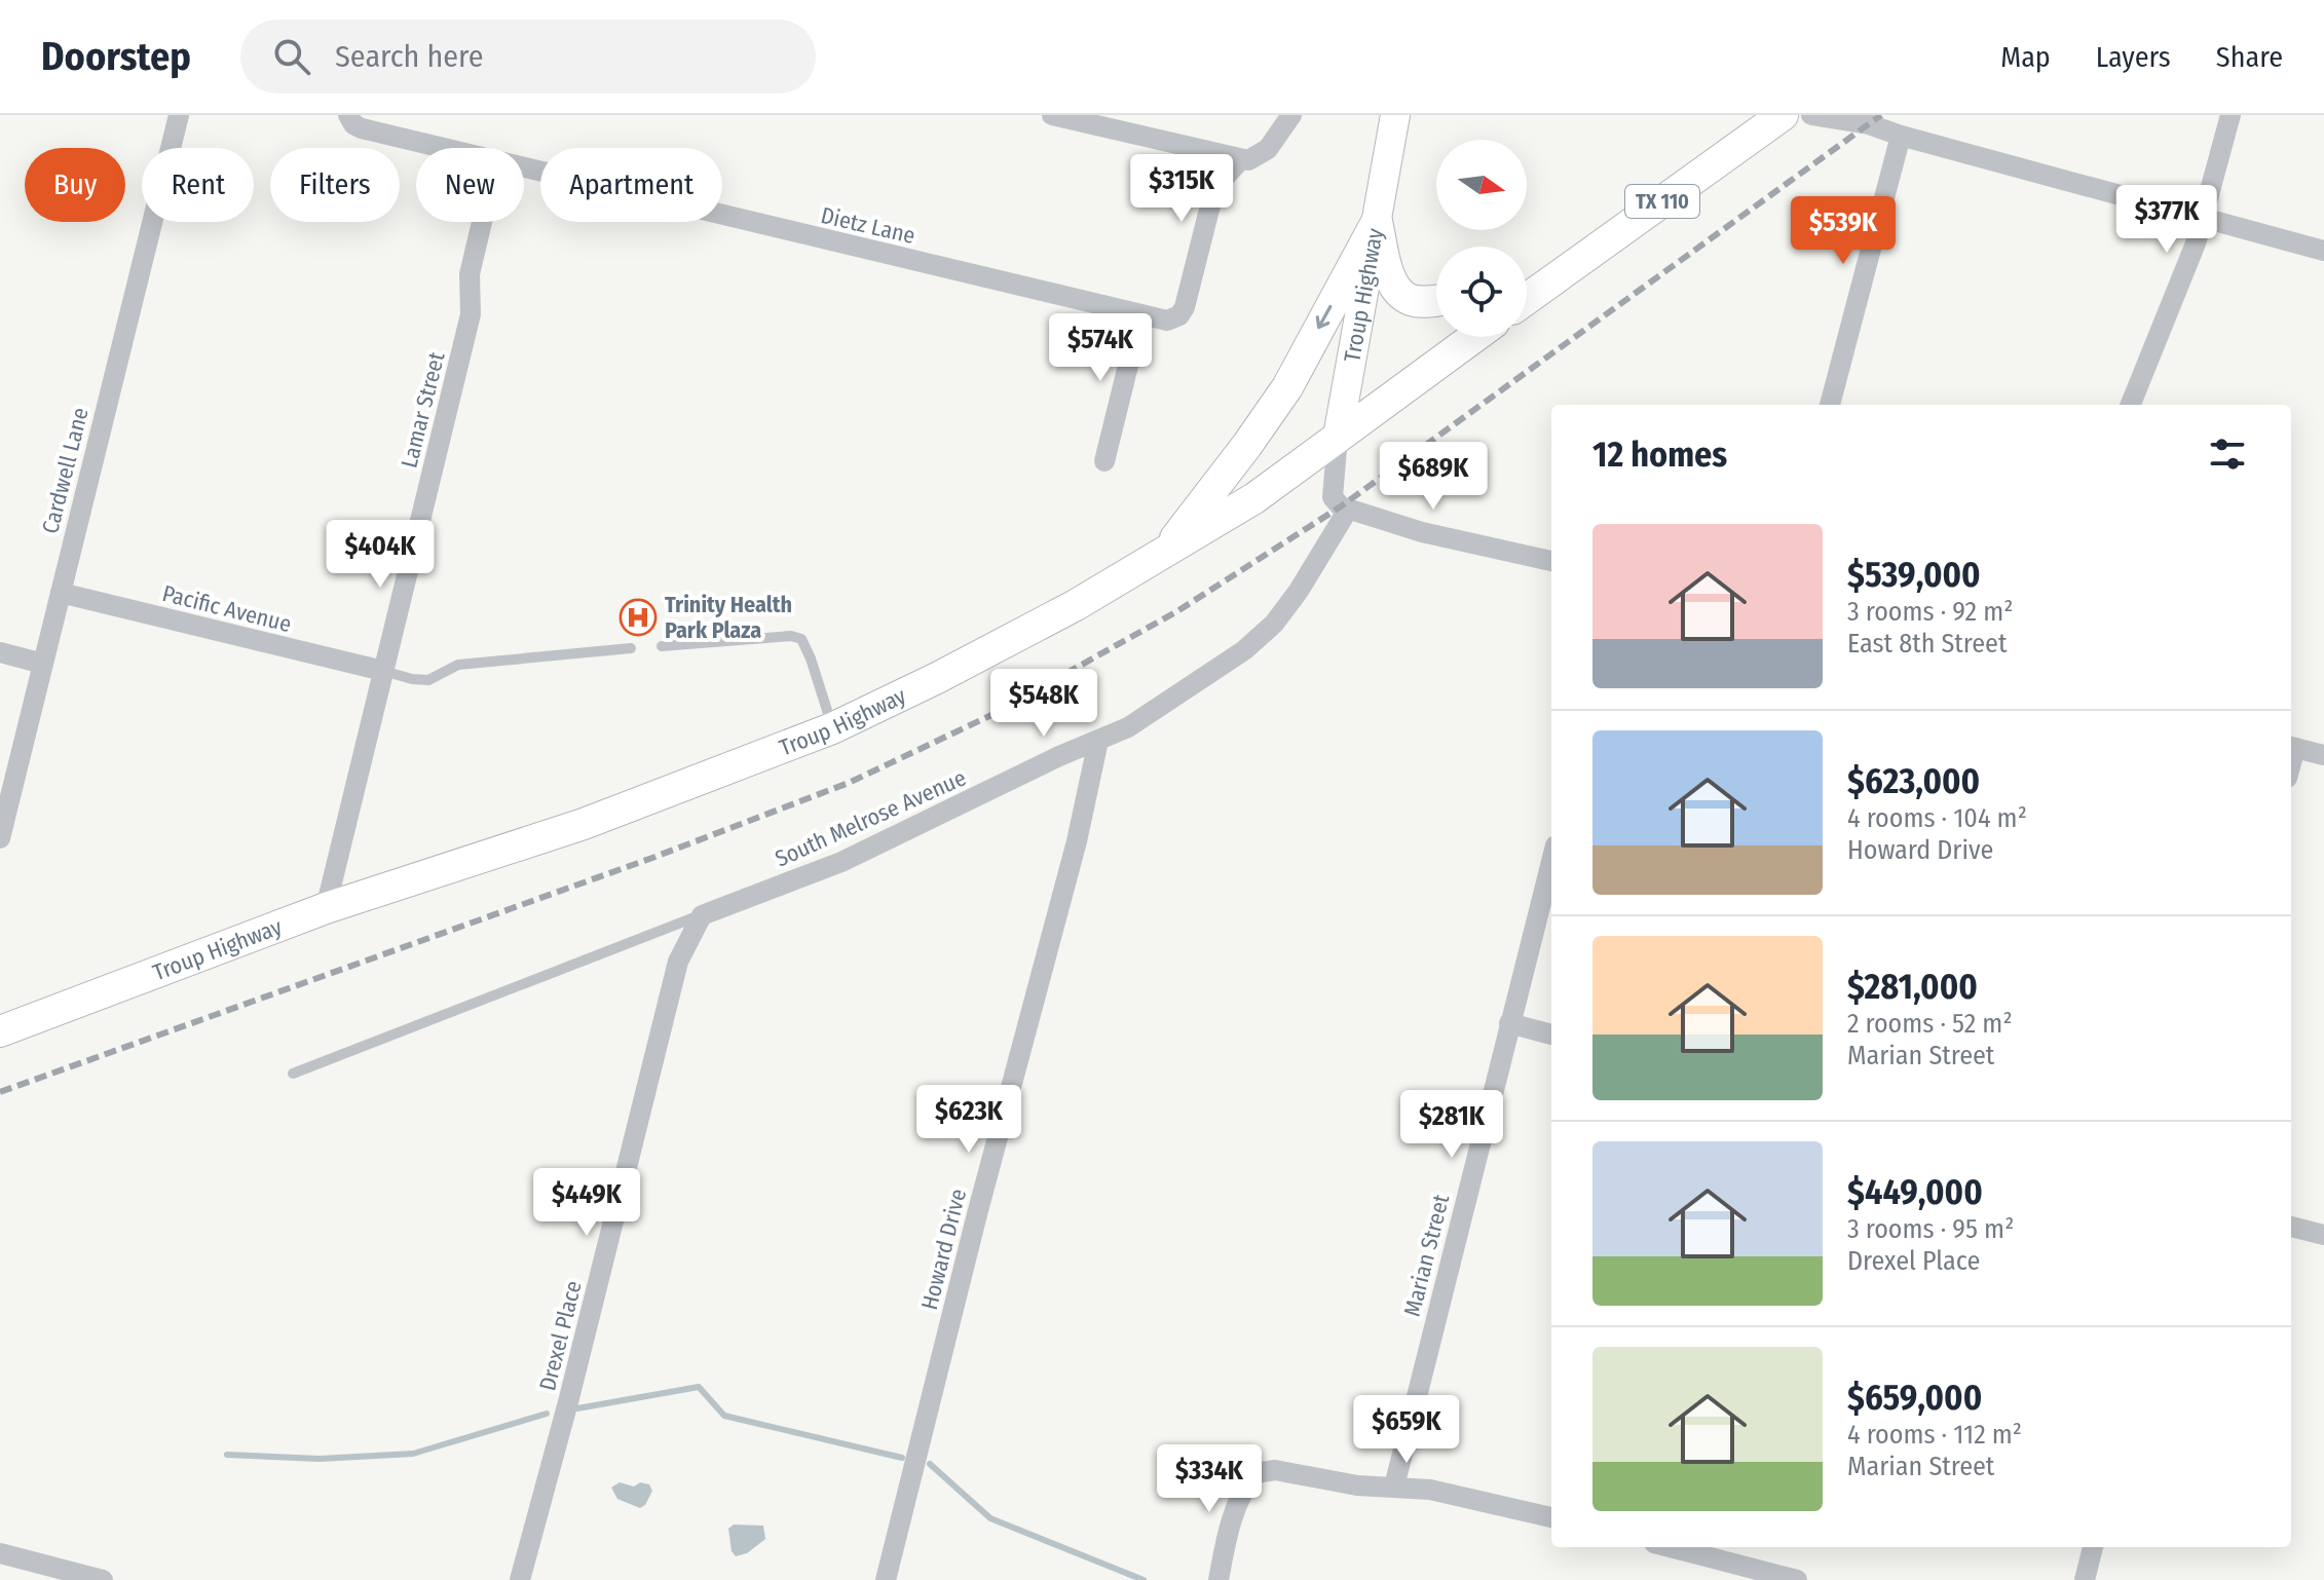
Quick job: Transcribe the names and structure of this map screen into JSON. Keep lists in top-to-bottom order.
{
  "streets": {
    "main road": ["TX 110", "Troup Highway"],
    "street": [
      "Dietz Lane",
      "Lamar Street",
      "Cardwell Lane",
      "Pacific Avenue",
      "South Melrose Avenue",
      "Howard Drive",
      "Marian Street",
      "Drexel Place"
    ]
  },
  "crossings": [
    ["Troup Highway", "Lamar Street"],
    ["Lamar Street", "Pacific Avenue"],
    ["Cardwell Lane", "Pacific Avenue"],
    ["South Melrose Avenue", "Howard Drive"],
    ["South Melrose Avenue", "Drexel Place"]
  ],
  "places": {
    "hospital": ["Trinity Health Park Plaza"]
  },
  "north": "right",
  "page": {
    "header": "Doorstep",
    "search": "Search here",
    "nav": ["Map", "Layers", "Share"],
    "chip": [
      "Buy",
      "Rent",
      "Filters",
      "New",
      "Apartment"
    ],
    "price": [
      "$315K",
      "$377K",
      "$539K",
      "$574K",
      "$689K",
      "$404K",
      "$548K",
      "$623K",
      "$281K",
      "$449K",
      "$659K",
      "$334K"
    ],
    "heading": "12 homes",
    "list": [
      {
        "name": "$539,000",
        "note": "3 rooms · 92 m² · East 8th Street"
      },
      {
        "name": "$623,000",
        "note": "4 rooms · 104 m² · Howard Drive"
      },
      {
        "name": "$281,000",
        "note": "2 rooms · 52 m² · Marian Street"
      },
      {
        "name": "$449,000",
        "note": "3 rooms · 95 m² · Drexel Place"
      },
      {
        "name": "$659,000",
        "note": "4 rooms · 112 m² · Marian Street"
      }
    ]
  }
}
